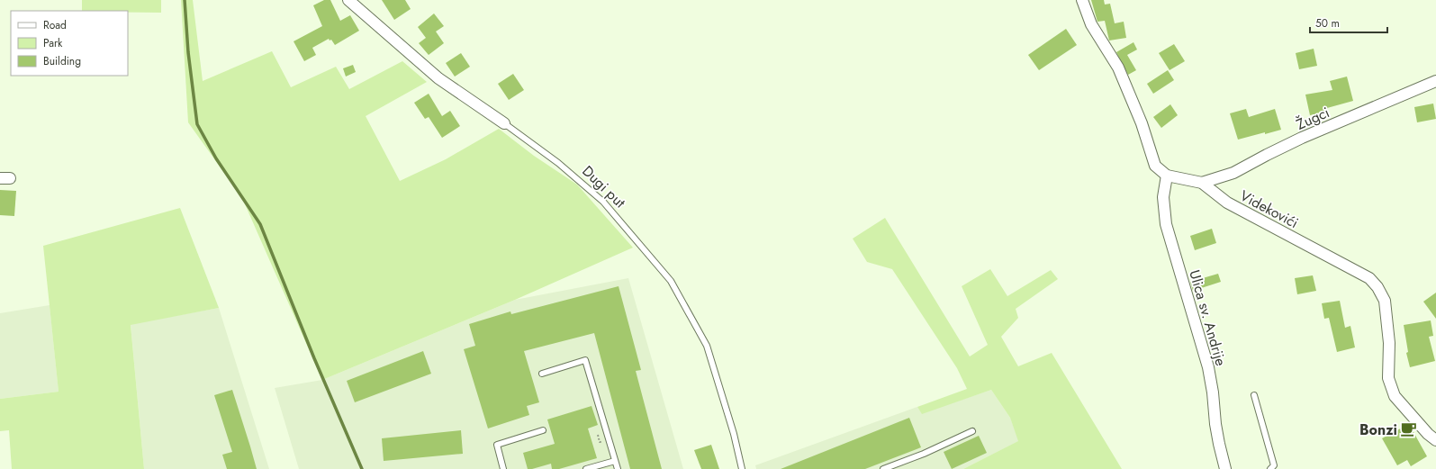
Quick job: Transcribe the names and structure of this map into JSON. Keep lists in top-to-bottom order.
{
  "streets": {
    "street": [
      "Žugci",
      "Dugi put",
      "Videkovići",
      "Ulica sv. Andrije"
    ]
  },
  "crossings": [
    ["Žugci", "Videkovići"],
    ["Videkovići", "Ulica sv. Andrije"]
  ],
  "places": {
    "cafe": ["Bonzi"]
  },
  "legend": ["Road", "Park", "Building"],
  "scale_bar": "50 m"
}
